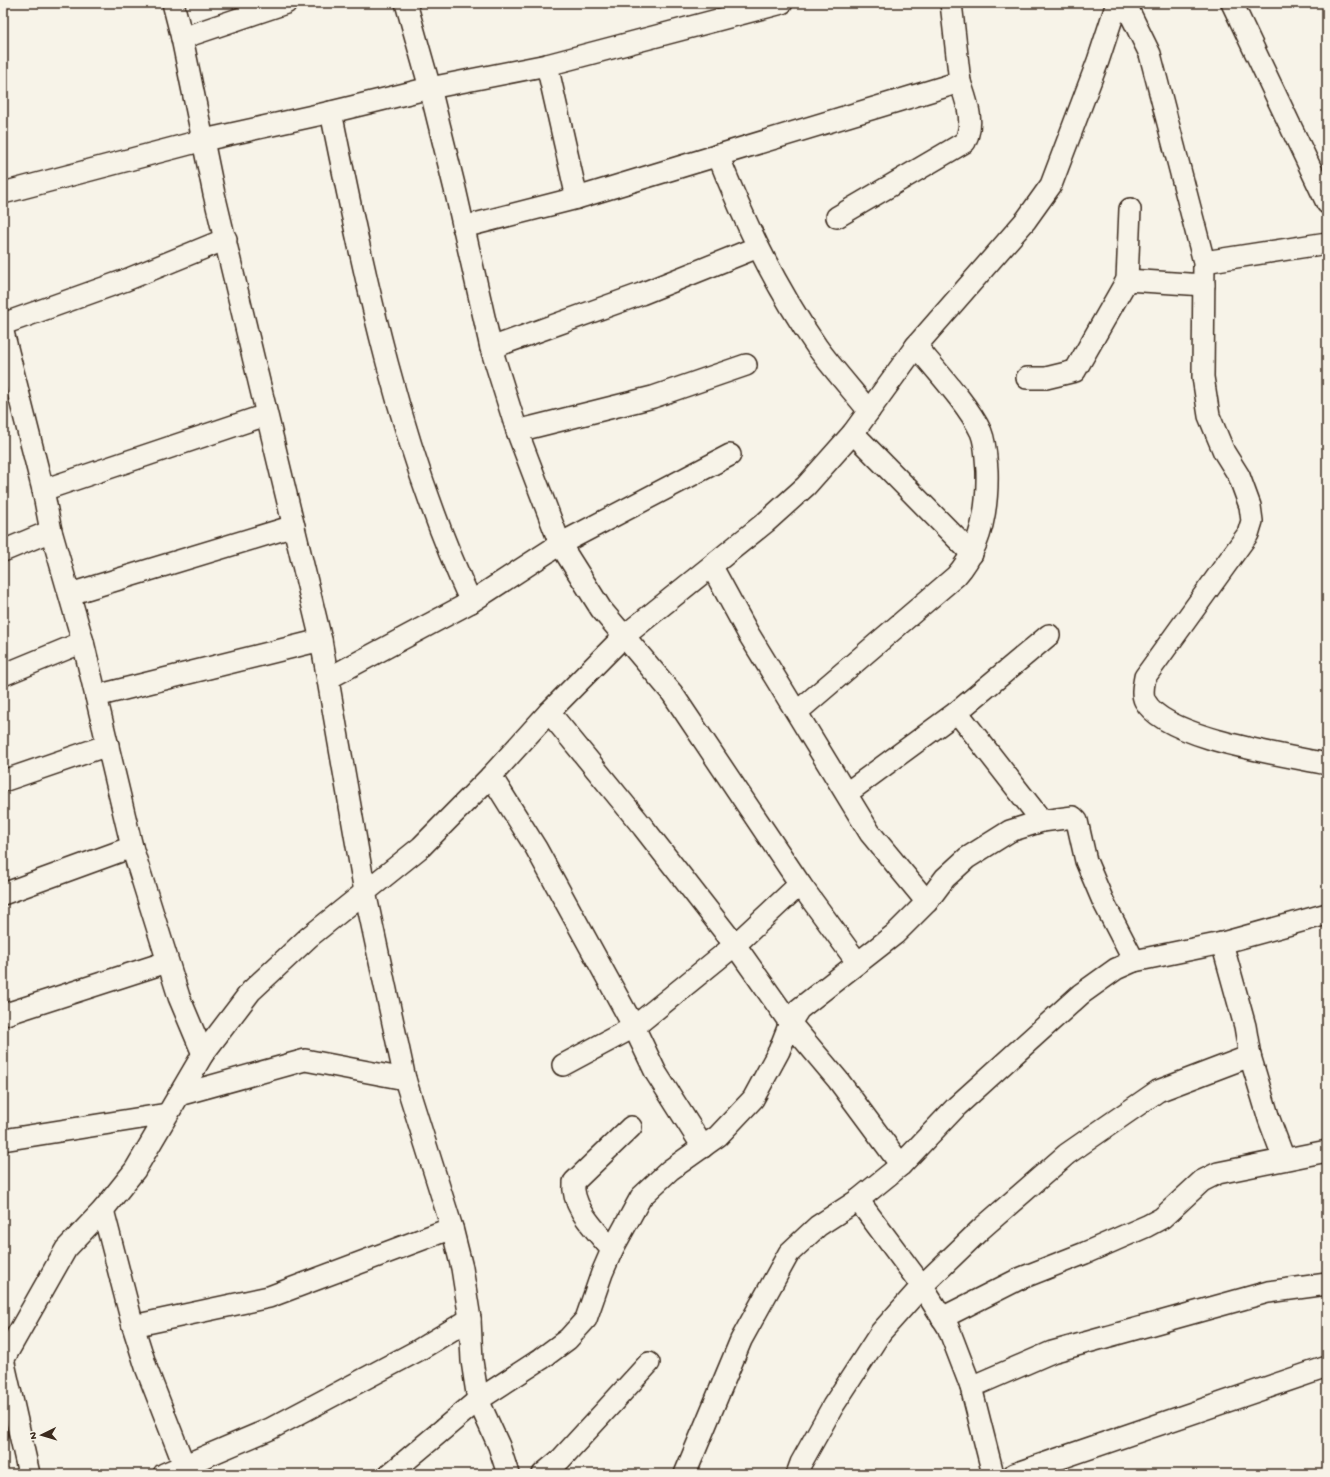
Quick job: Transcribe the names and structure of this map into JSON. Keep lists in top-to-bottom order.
{
  "north": "left"
}
